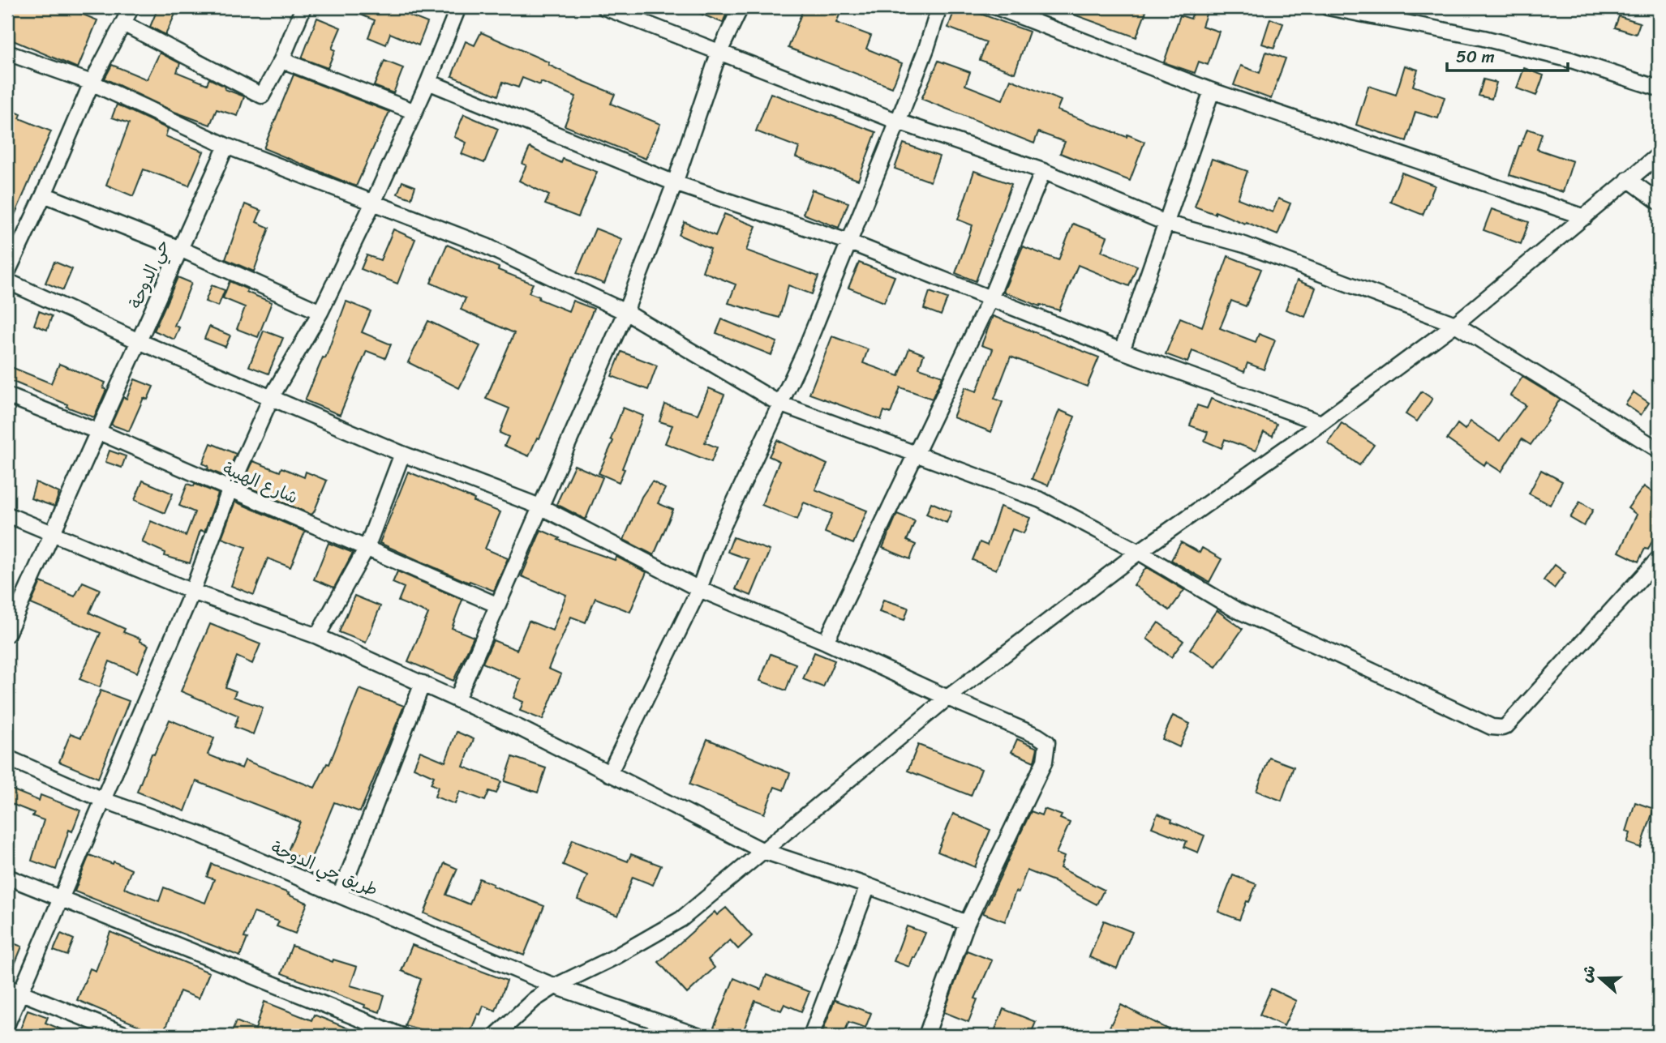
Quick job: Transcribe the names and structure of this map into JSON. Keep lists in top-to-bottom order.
{
  "streets": {
    "street": ["حي الدوحة", "شارع الهيبة", "طريق حي الدوحة"]
  },
  "crossings": [
    ["حي الدوحة", "شارع الهيبة"]
  ],
  "scale_bar": "50 m",
  "north": "left"
}
